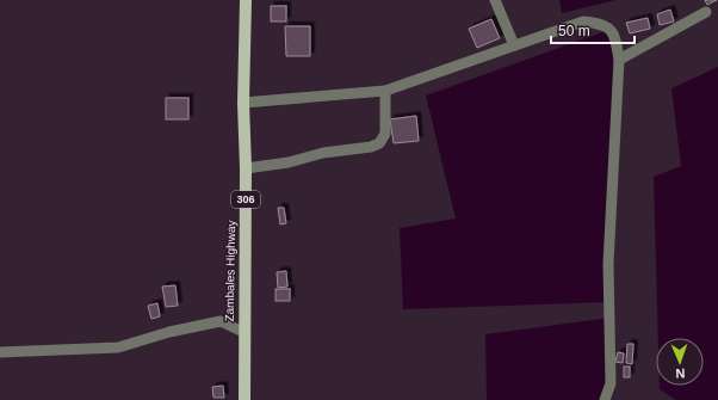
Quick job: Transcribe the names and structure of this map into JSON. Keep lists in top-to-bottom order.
{
  "streets": {
    "main road": ["306", "Zambales Highway"]
  },
  "scale_bar": "50 m",
  "north": "bottom"
}
